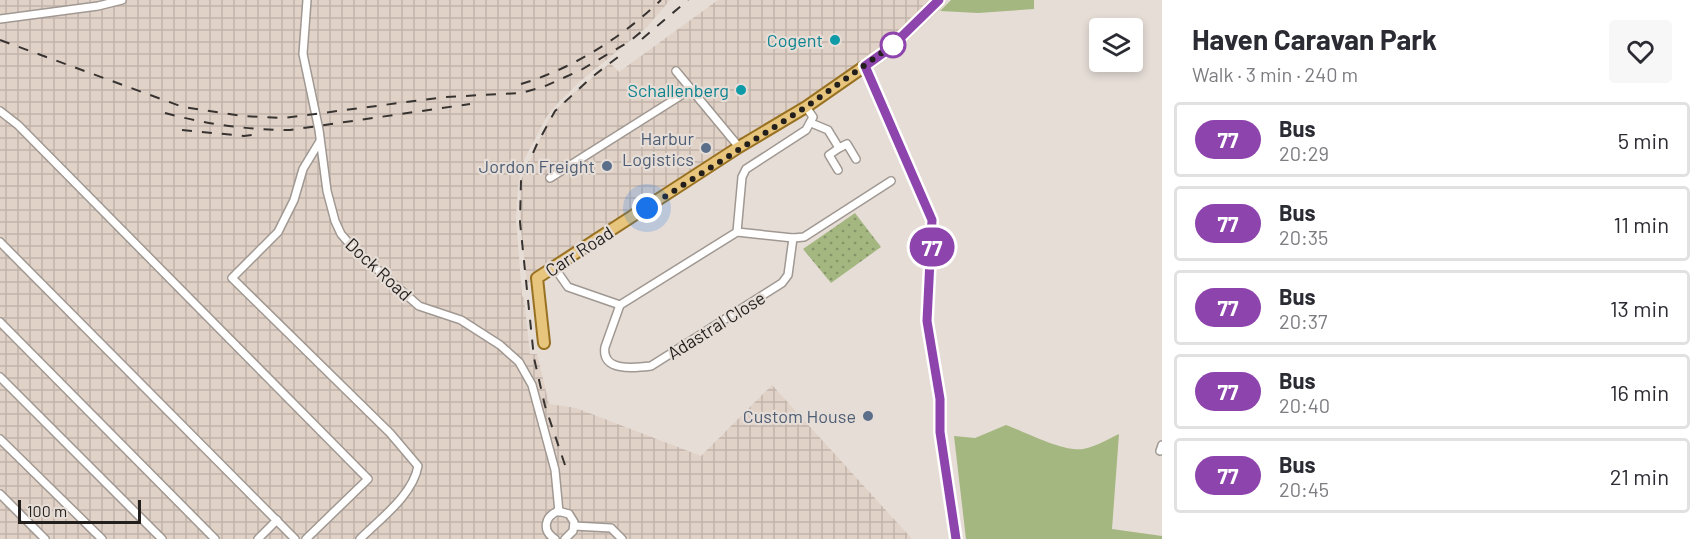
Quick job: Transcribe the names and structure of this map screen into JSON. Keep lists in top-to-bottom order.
{
  "streets": {
    "main road": ["Carr Road"],
    "street": ["Dock Road", "Adastral Close"]
  },
  "places": [
    "Cogent",
    "Schallenberg",
    "Harbur Logistics",
    "Jordon Freight",
    "Custom House"
  ],
  "lines": ["bus line 77"],
  "scale_bar": "100 m",
  "page": {
    "on_map": "77",
    "heading": ["Haven Caravan Park", "Walk · 3 min · 240 m"],
    "list": [
      {
        "mark": "77",
        "name": "Bus",
        "note": "20:29",
        "value": "5 min"
      },
      {
        "mark": "77",
        "name": "Bus",
        "note": "20:35",
        "value": "11 min"
      },
      {
        "mark": "77",
        "name": "Bus",
        "note": "20:37",
        "value": "13 min"
      },
      {
        "mark": "77",
        "name": "Bus",
        "note": "20:40",
        "value": "16 min"
      },
      {
        "mark": "77",
        "name": "Bus",
        "note": "20:45",
        "value": "21 min"
      }
    ],
    "scale": "100 m"
  }
}
